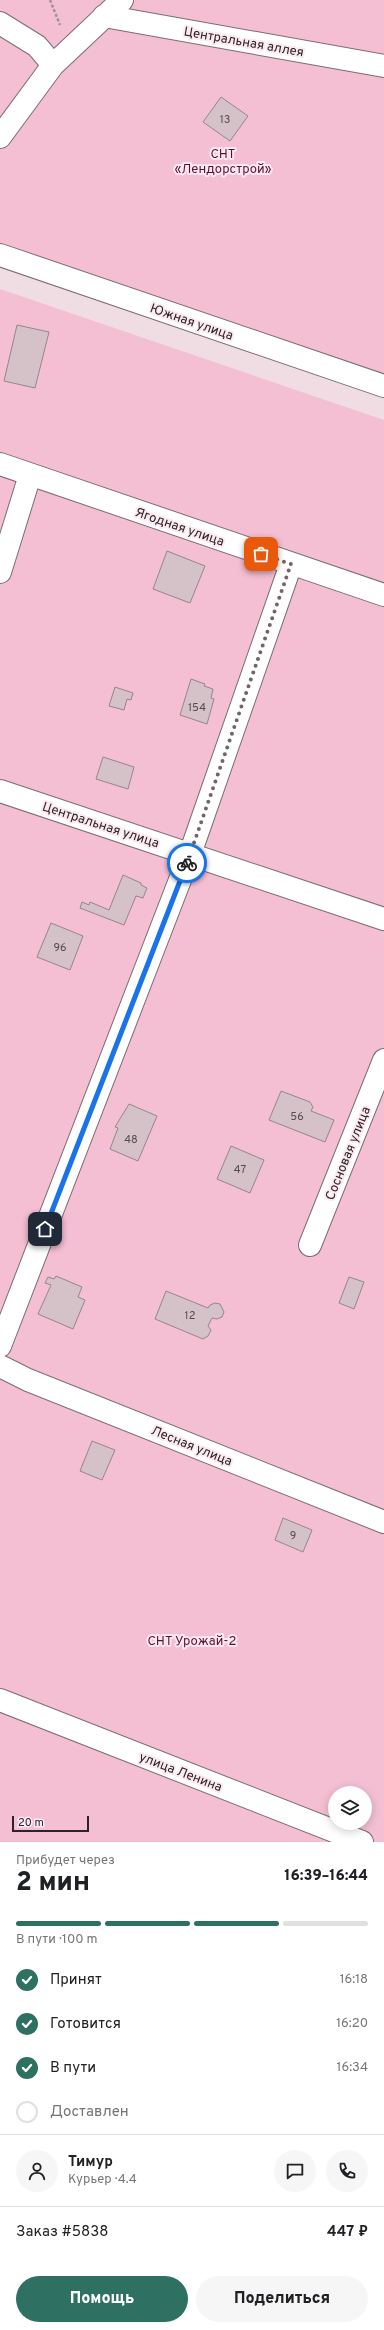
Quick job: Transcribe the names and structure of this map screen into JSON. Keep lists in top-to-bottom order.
{
  "streets": {
    "street": [
      "Центральная аллея",
      "Южная улица",
      "Ягодная улица",
      "Центральная улица",
      "Сосновая улица",
      "Лесная улица",
      "улица Ленина"
    ]
  },
  "parks": ["СНТ «Лендорстрой»", "СНТ Урожай-2"],
  "house_numbers": [
    "13",
    "154",
    "96",
    "56",
    "48",
    "47",
    "12",
    "9"
  ],
  "scale_bar": "20 m",
  "page": {
    "scale": "20 m",
    "heading": ["2 мин", "Прибудет через", "16:39–16:44"],
    "panel": [
      "Тимур",
      "Курьер · 4.4",
      "Заказ #5838",
      "447 ₽"
    ],
    "bar": "В пути · 100 m",
    "list": [
      ["Принят", "16:18"],
      ["Готовится", "16:20"],
      ["В пути", "16:34"],
      "Доставлен"
    ],
    "buttons": ["Помощь", "Поделиться"]
  }
}
